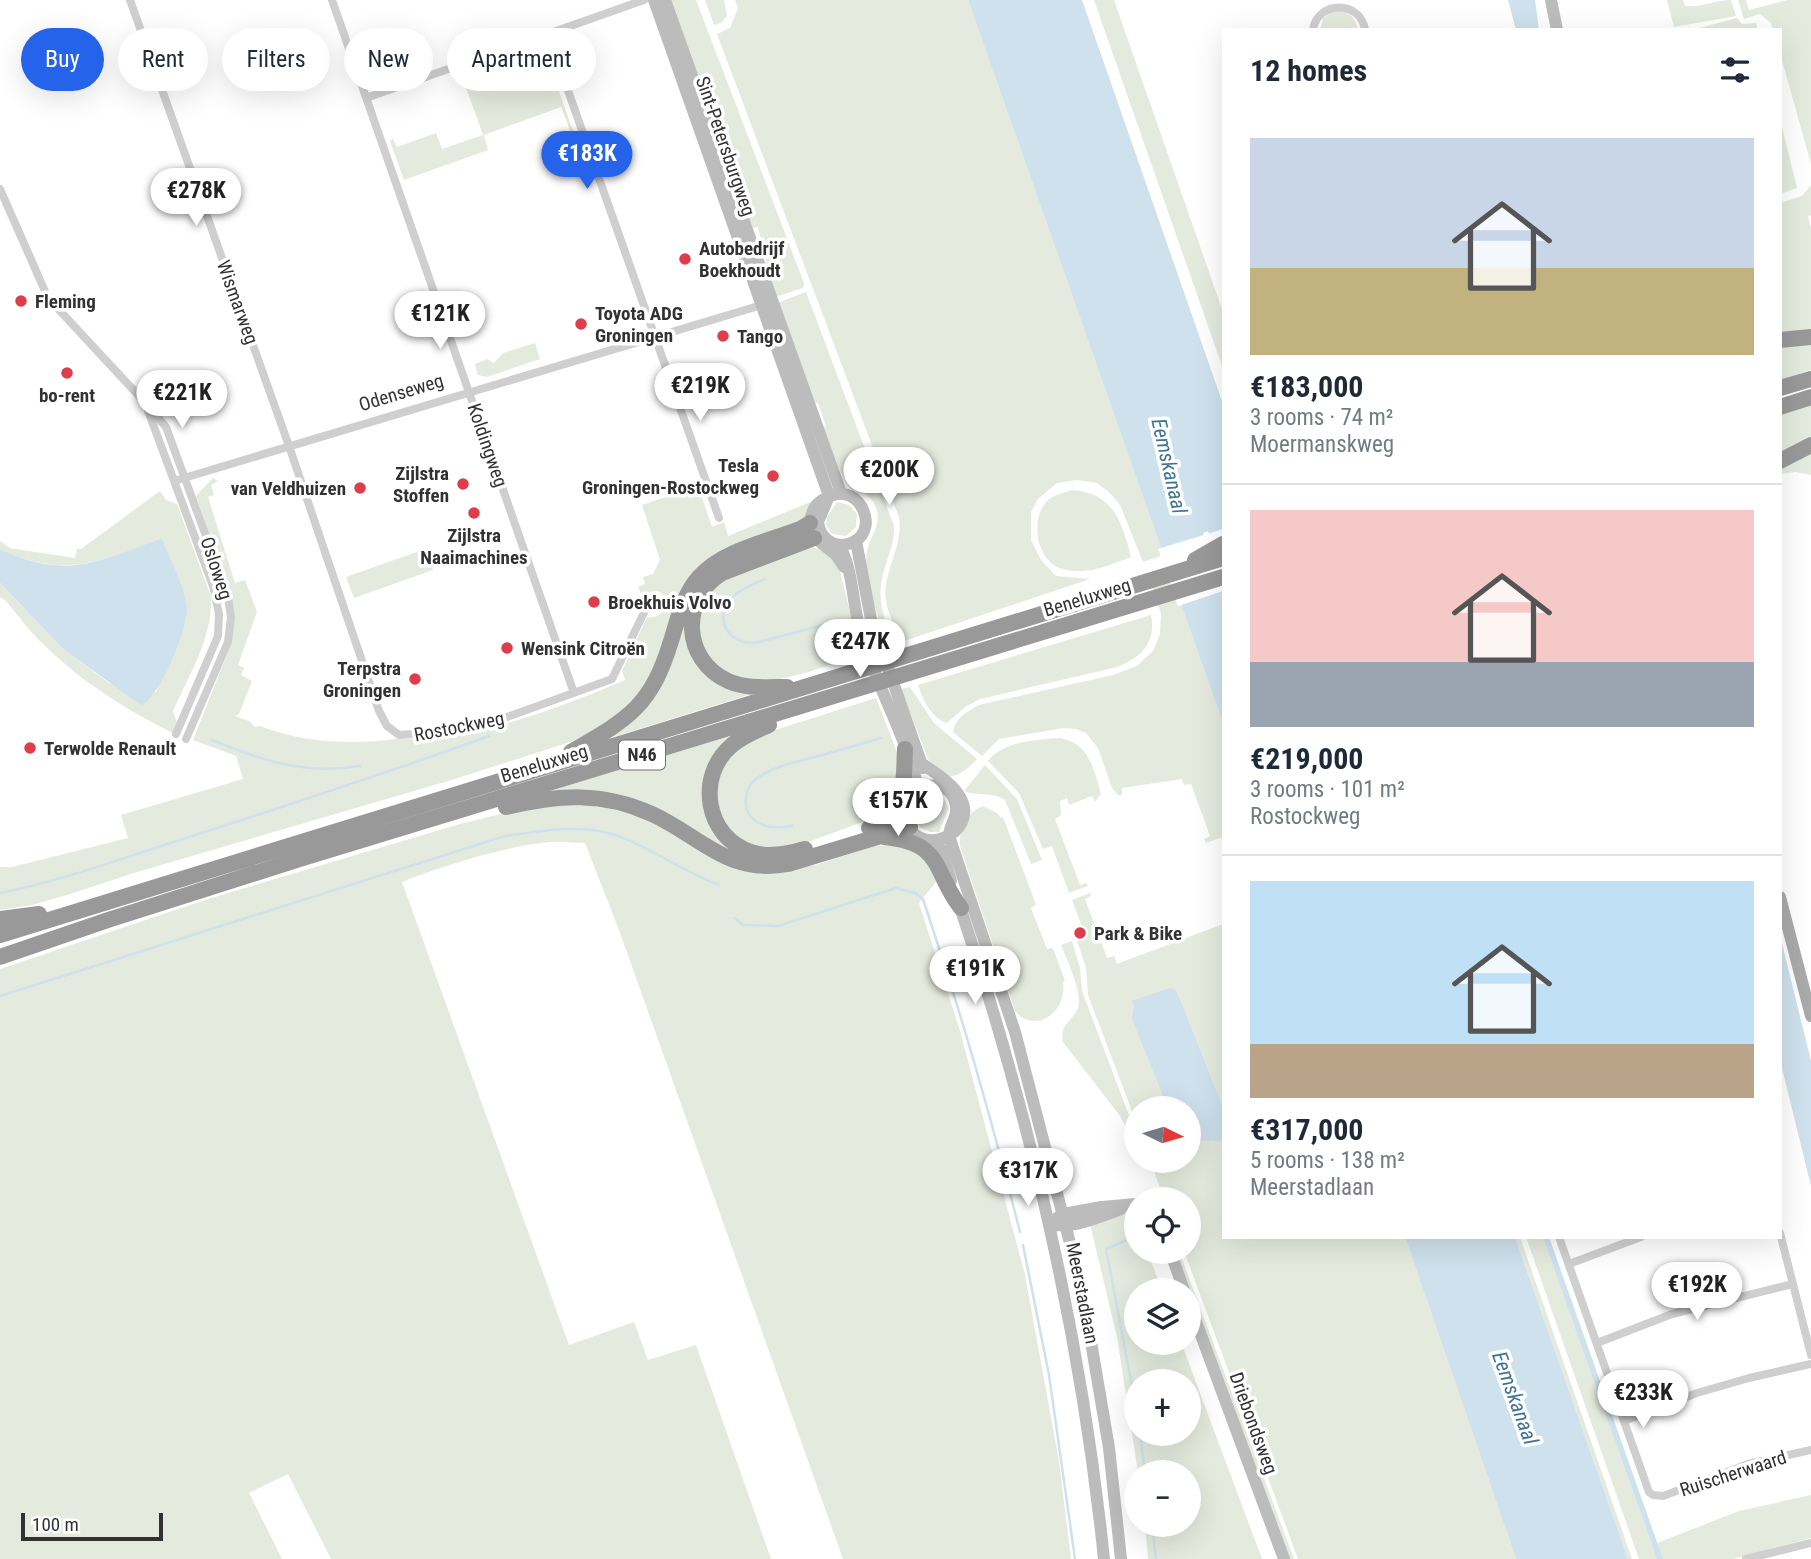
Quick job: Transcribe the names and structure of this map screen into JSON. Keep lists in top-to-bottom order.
{
  "streets": {
    "highway": ["Beneluxweg", "N46"],
    "main road": ["Sint-Petersburgweg", "Meerstadlaan", "Driebondsweg"],
    "street": [
      "Wismarweg",
      "Odenseweg",
      "Koldingweg",
      "Osloweg",
      "Rostockweg",
      "Ruischerwaard"
    ]
  },
  "crossings": [
    ["Sint-Petersburgweg", "Odenseweg"],
    ["Wismarweg", "Odenseweg"],
    ["Wismarweg", "Rostockweg"],
    ["Odenseweg", "Koldingweg"],
    ["Odenseweg", "Osloweg"],
    ["Odenseweg", "Rostockweg"],
    ["Koldingweg", "Rostockweg"],
    ["Beneluxweg", "N46"],
    ["N46", "Meerstadlaan"]
  ],
  "water": ["Eemskanaal"],
  "places": [
    "Autobedrijf Boekhoudt",
    "Fleming",
    "Toyota ADG Groningen",
    "Tango",
    "bo-rent",
    "Tesla Groningen-Rostockweg",
    "Zijlstra Stoffen",
    "van Veldhuizen",
    "Zijlstra Naaimachines",
    "Broekhuis Volvo",
    "Wensink Citroën",
    "Terpstra Groningen",
    "Terwolde Renault",
    "Park & Bike"
  ],
  "scale_bar": "100 m",
  "north": "right",
  "page": {
    "chip": [
      "Buy",
      "Rent",
      "Filters",
      "New",
      "Apartment"
    ],
    "heading": "12 homes",
    "list": [
      {
        "name": "€183,000",
        "note": "3 rooms · 74 m² · Moermanskweg"
      },
      {
        "name": "€219,000",
        "note": "3 rooms · 101 m² · Rostockweg"
      },
      {
        "name": "€317,000",
        "note": "5 rooms · 138 m² · Meerstadlaan"
      }
    ],
    "price": [
      "€183K",
      "€278K",
      "€121K",
      "€219K",
      "€221K",
      "€200K",
      "€247K",
      "€157K",
      "€191K",
      "€317K",
      "€192K",
      "€233K"
    ],
    "map_buttons": ["+", "−"],
    "scale": "100 m"
  }
}
